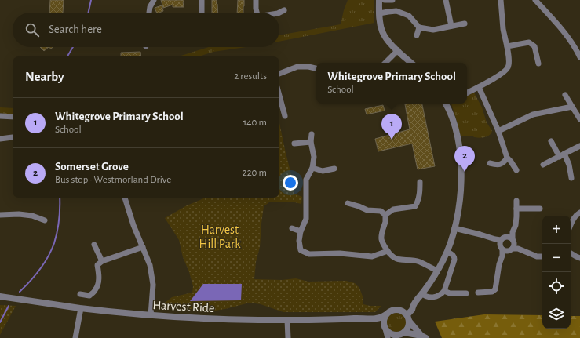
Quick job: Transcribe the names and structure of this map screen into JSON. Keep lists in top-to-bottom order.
{
  "streets": {
    "street": ["Harvest Ride"]
  },
  "parks": ["Harvest Hill Park"],
  "page": {
    "search": "Search here",
    "heading": ["Nearby", "2 results"],
    "popup": ["Whitegrove Primary School", "School"],
    "list": [
      {
        "mark": "1",
        "name": "Whitegrove Primary School",
        "note": "School",
        "value": "140 m"
      },
      {
        "mark": "2",
        "name": "Somerset Grove",
        "note": "Bus stop · Westmorland Drive",
        "value": "220 m"
      }
    ],
    "pins": ["1", "2"],
    "map_buttons": ["+", "−"]
  }
}
